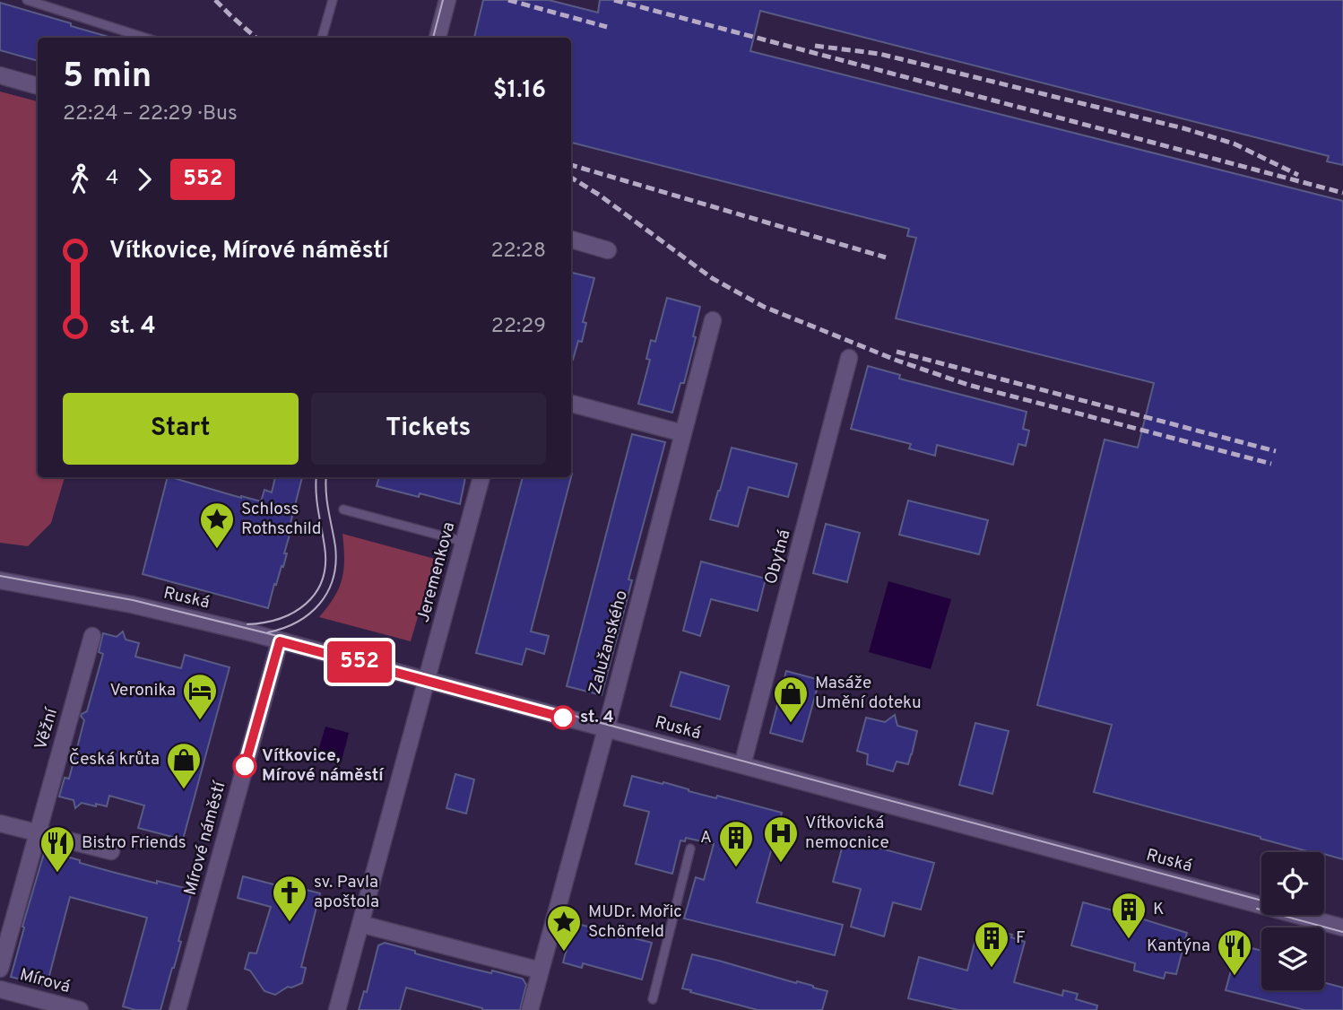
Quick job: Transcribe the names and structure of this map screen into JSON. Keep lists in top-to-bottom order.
{
  "streets": {
    "street": [
      "Obytná",
      "Jeremenkova",
      "Ruská",
      "Zalužanského",
      "Věžní",
      "Mírové náměstí",
      "Mírová"
    ]
  },
  "crossings": [
    ["Obytná", "Ruská"],
    ["Jeremenkova", "Ruská"],
    ["Ruská", "Zalužanského"],
    ["Ruská", "Mírové náměstí"]
  ],
  "places": {
    "place": ["Schloss Rothschild", "MUDr. Mořic Schönfeld"],
    "other": ["st. 4", "Vítkovice, Mírové náměstí"],
    "hotel": ["Veronika"],
    "shop": ["Masáže Umění doteku", "Česká krůta"],
    "hospital": ["Vítkovická nemocnice"],
    "building": ["A", "K", "F"],
    "restaurant": ["Bistro Friends", "Kantýna"],
    "church": ["sv. Pavla apoštola"]
  },
  "lines": ["bus line 552"],
  "page": {
    "on_map": "552",
    "heading": ["5 min", "22:24 – 22:29 · Bus", "$1.16"],
    "legs": ["4", "552"],
    "list": [
      {
        "name": "Vítkovice, Mírové náměstí",
        "value": "22:28"
      },
      {
        "name": "st. 4",
        "value": "22:29"
      }
    ],
    "buttons": ["Start", "Tickets"]
  }
}
